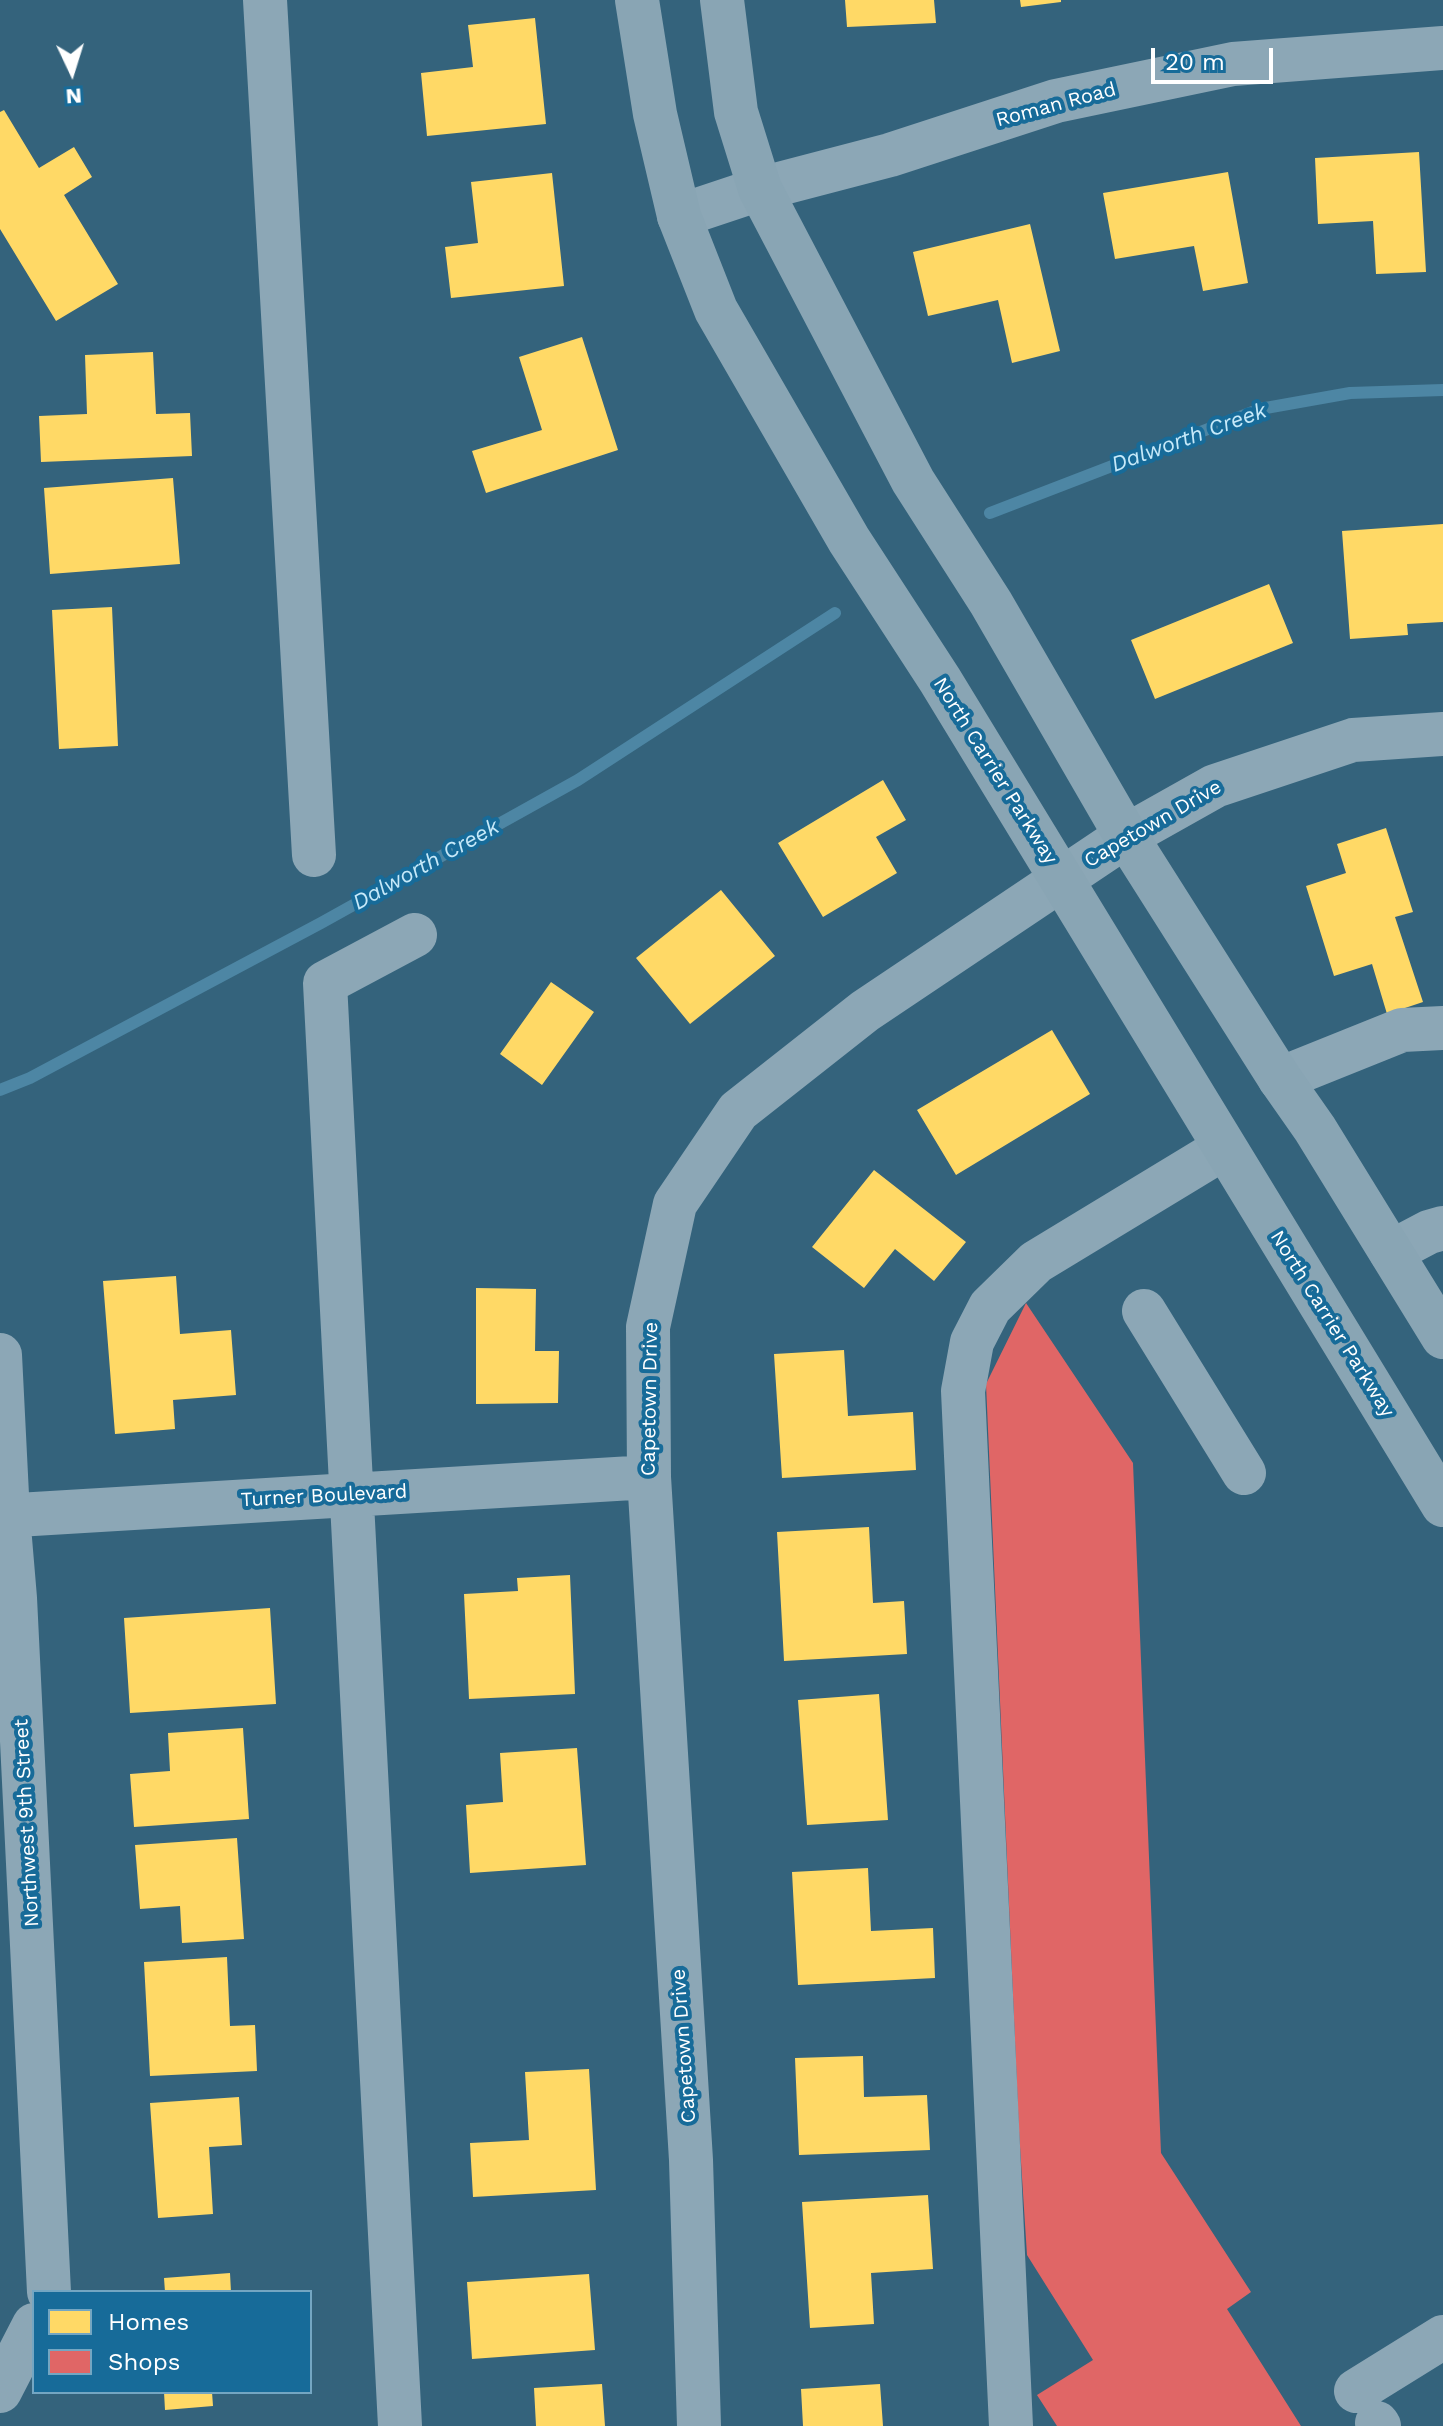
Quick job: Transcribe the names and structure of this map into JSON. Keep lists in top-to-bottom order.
{
  "streets": {
    "main road": ["North Carrier Parkway"],
    "street": [
      "Roman Road",
      "Capetown Drive",
      "Turner Boulevard",
      "Northwest 9th Street"
    ]
  },
  "crossings": [
    ["Roman Road", "North Carrier Parkway"],
    ["North Carrier Parkway", "Capetown Drive"],
    ["Capetown Drive", "Turner Boulevard"],
    ["Turner Boulevard", "Northwest 9th Street"]
  ],
  "water": ["Dalworth Creek"],
  "legend": ["Homes", "Shops"],
  "scale_bar": "20 m",
  "north": "bottom"
}
